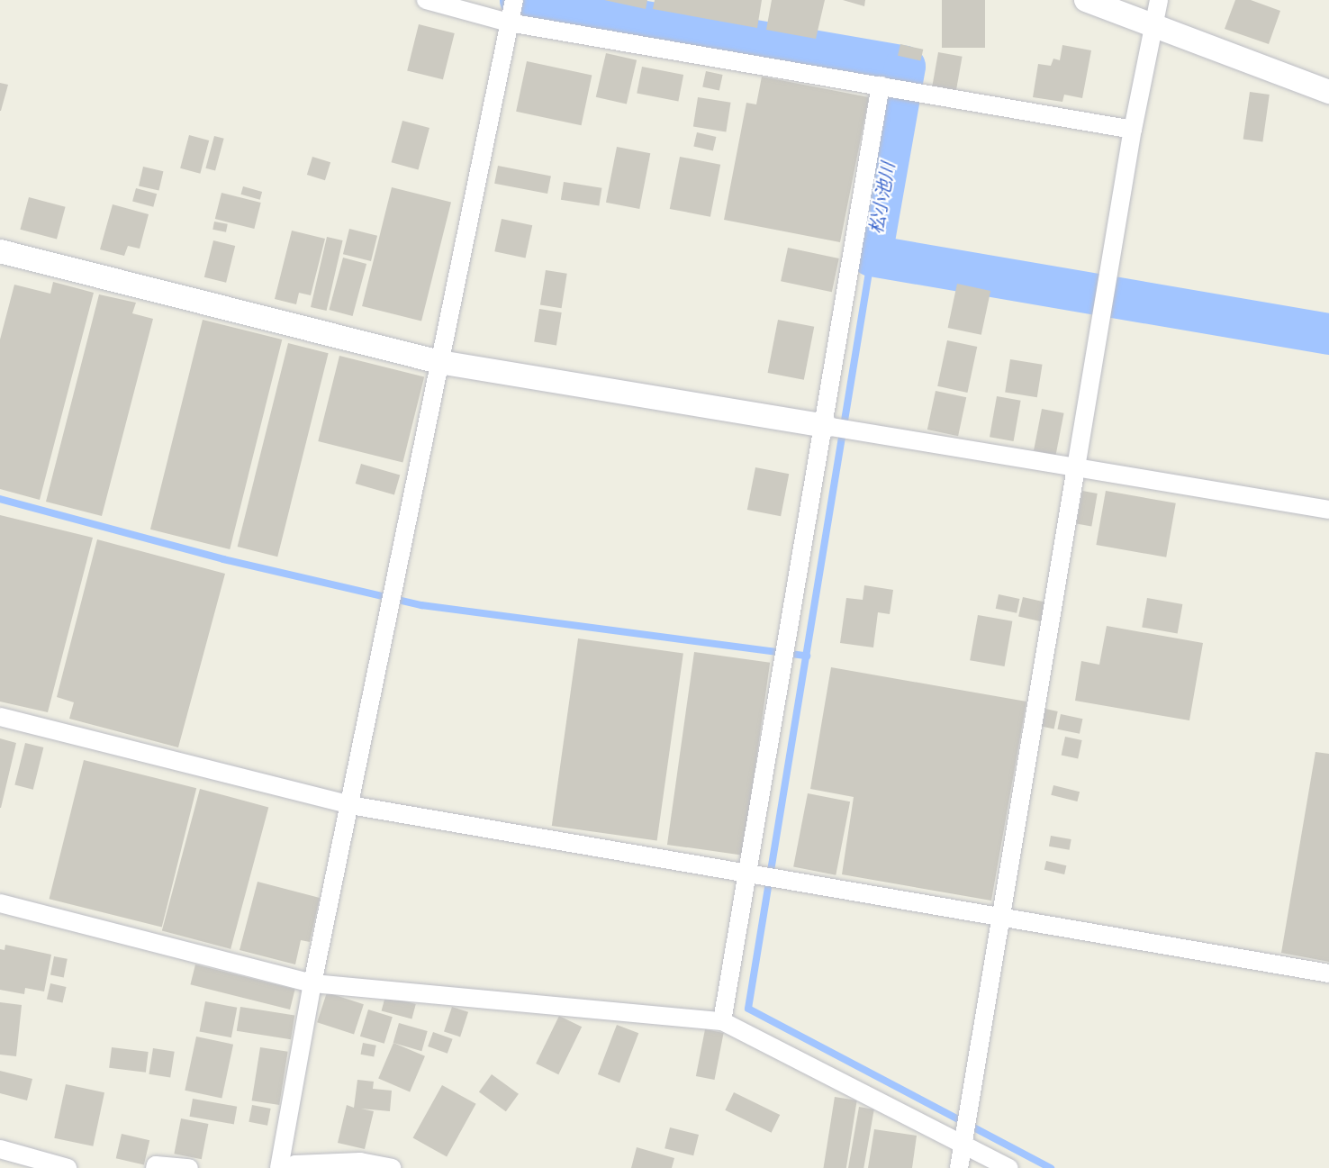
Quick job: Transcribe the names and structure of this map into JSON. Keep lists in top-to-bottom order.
{
  "water": ["松小池川"]
}
